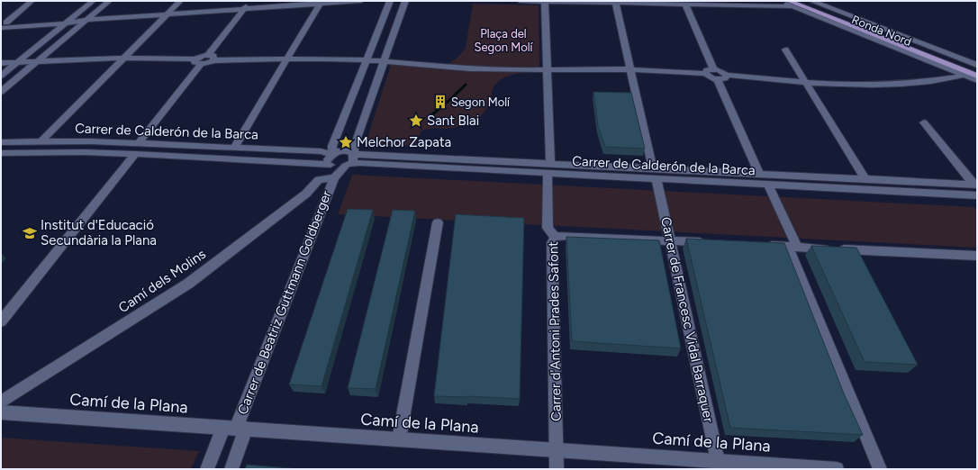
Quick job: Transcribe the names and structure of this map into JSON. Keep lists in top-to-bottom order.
{
  "streets": {
    "main road": ["Ronda Nord"],
    "street": [
      "Carrer de Calderón de la Barca",
      "Camí dels Molins",
      "Carrer de Beatriz Guttmann Goldberger",
      "Carrer de Francesc Vidal Barraquer",
      "Carrer d'Antoni Prades Safont",
      "Camí de la Plana"
    ]
  },
  "crossings": [
    ["Carrer de Calderón de la Barca", "Carrer de Beatriz Guttmann Goldberger"],
    ["Carrer de Calderón de la Barca", "Carrer de Francesc Vidal Barraquer"],
    ["Carrer de Calderón de la Barca", "Carrer d'Antoni Prades Safont"],
    ["Camí dels Molins", "Carrer de Beatriz Guttmann Goldberger"],
    ["Carrer de Beatriz Guttmann Goldberger", "Camí de la Plana"],
    ["Carrer de Francesc Vidal Barraquer", "Camí de la Plana"],
    ["Carrer d'Antoni Prades Safont", "Camí de la Plana"]
  ],
  "parks": ["Plaça del Segon Molí"],
  "places": {
    "building": ["Segon Molí"],
    "place": ["Sant Blai", "Melchor Zapata"],
    "school or university": ["Institut d'Educació Secundària la Plana"]
  }
}
